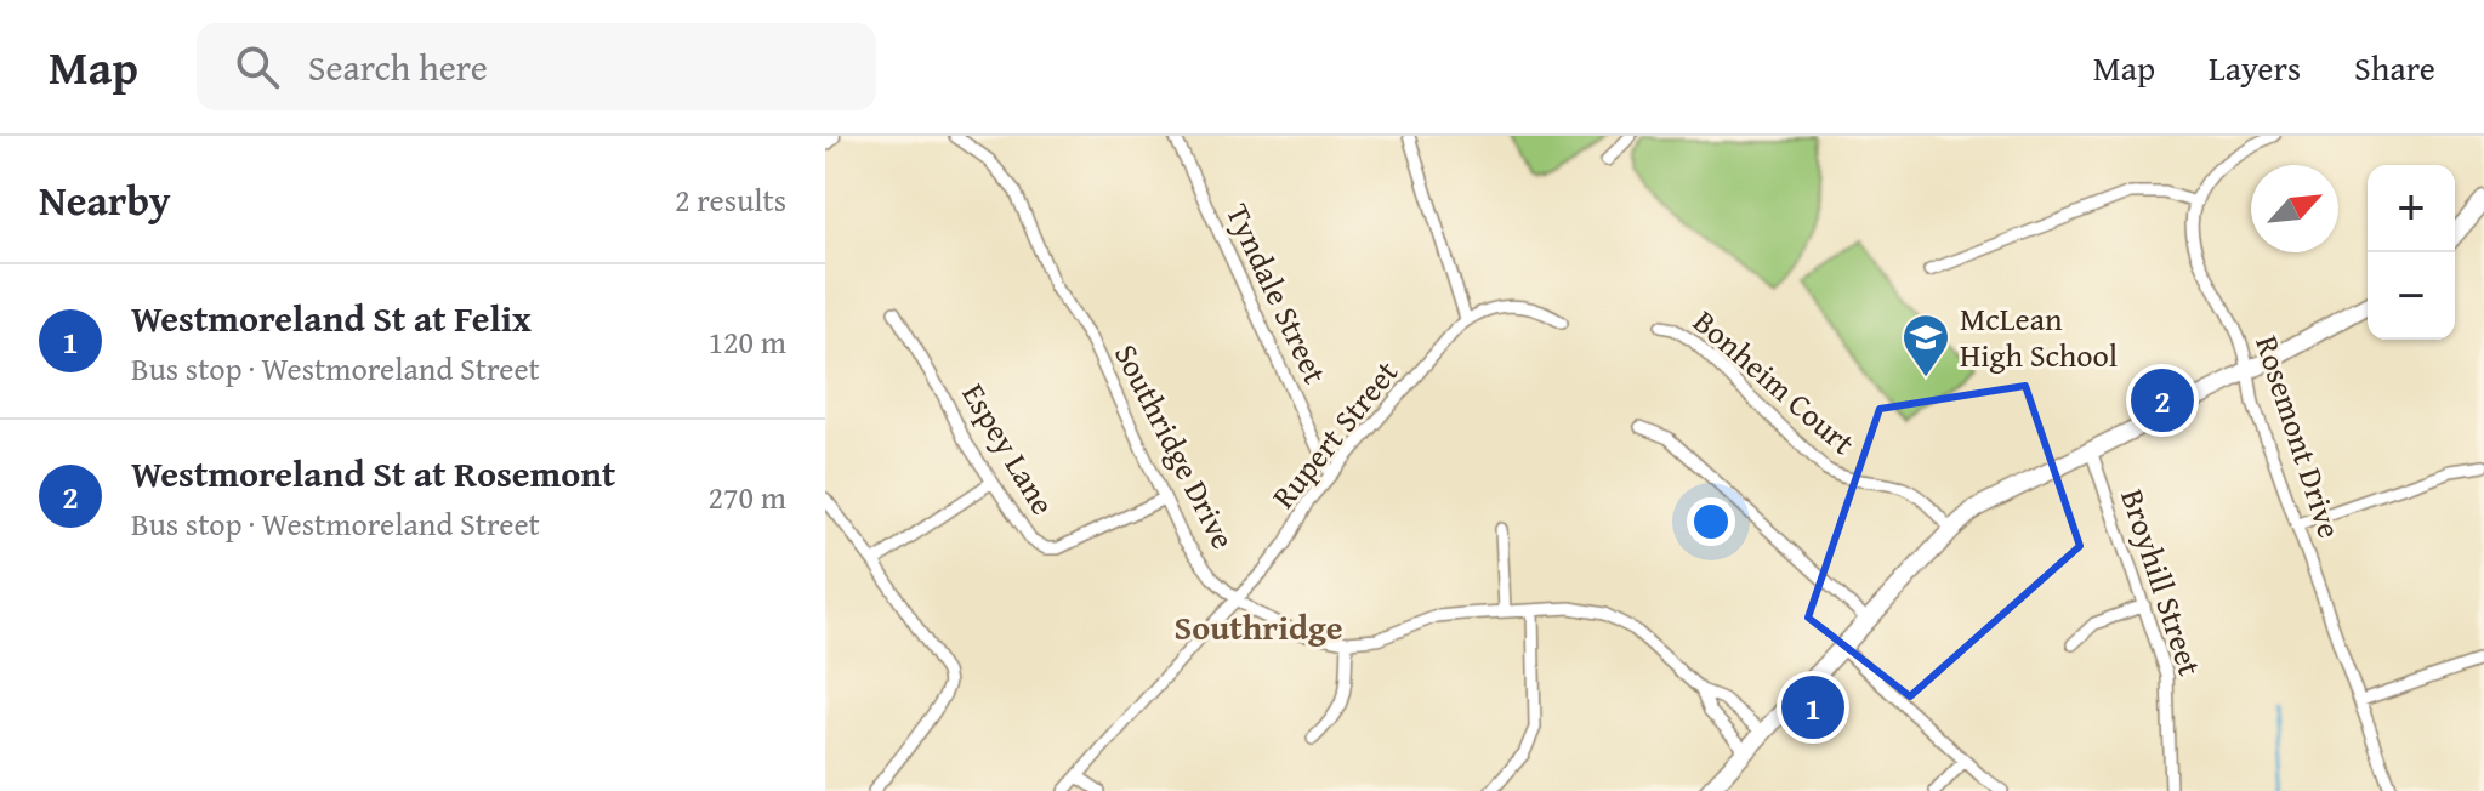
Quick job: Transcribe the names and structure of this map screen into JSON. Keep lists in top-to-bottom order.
{
  "streets": {
    "street": [
      "Tyndale Street",
      "Bonheim Court",
      "Rupert Street",
      "Rosemont Drive",
      "Southridge Drive",
      "Espey Lane",
      "Broyhill Street"
    ]
  },
  "crossings": [
    ["Tyndale Street", "Rupert Street"],
    ["Rupert Street", "Southridge Drive"],
    ["Southridge Drive", "Espey Lane"]
  ],
  "districts": ["Southridge"],
  "places": {
    "school or university": ["McLean High School"]
  },
  "north": "top right",
  "page": {
    "header": "Map",
    "search": "Search here",
    "nav": ["Map", "Layers", "Share"],
    "heading": ["Nearby", "2 results"],
    "map_buttons": ["+", "−"],
    "list": [
      {
        "mark": "1",
        "name": "Westmoreland St at Felix",
        "note": "Bus stop · Westmoreland Street",
        "value": "120 m"
      },
      {
        "mark": "2",
        "name": "Westmoreland St at Rosemont",
        "note": "Bus stop · Westmoreland Street",
        "value": "270 m"
      }
    ],
    "pins": ["2", "1"]
  }
}
